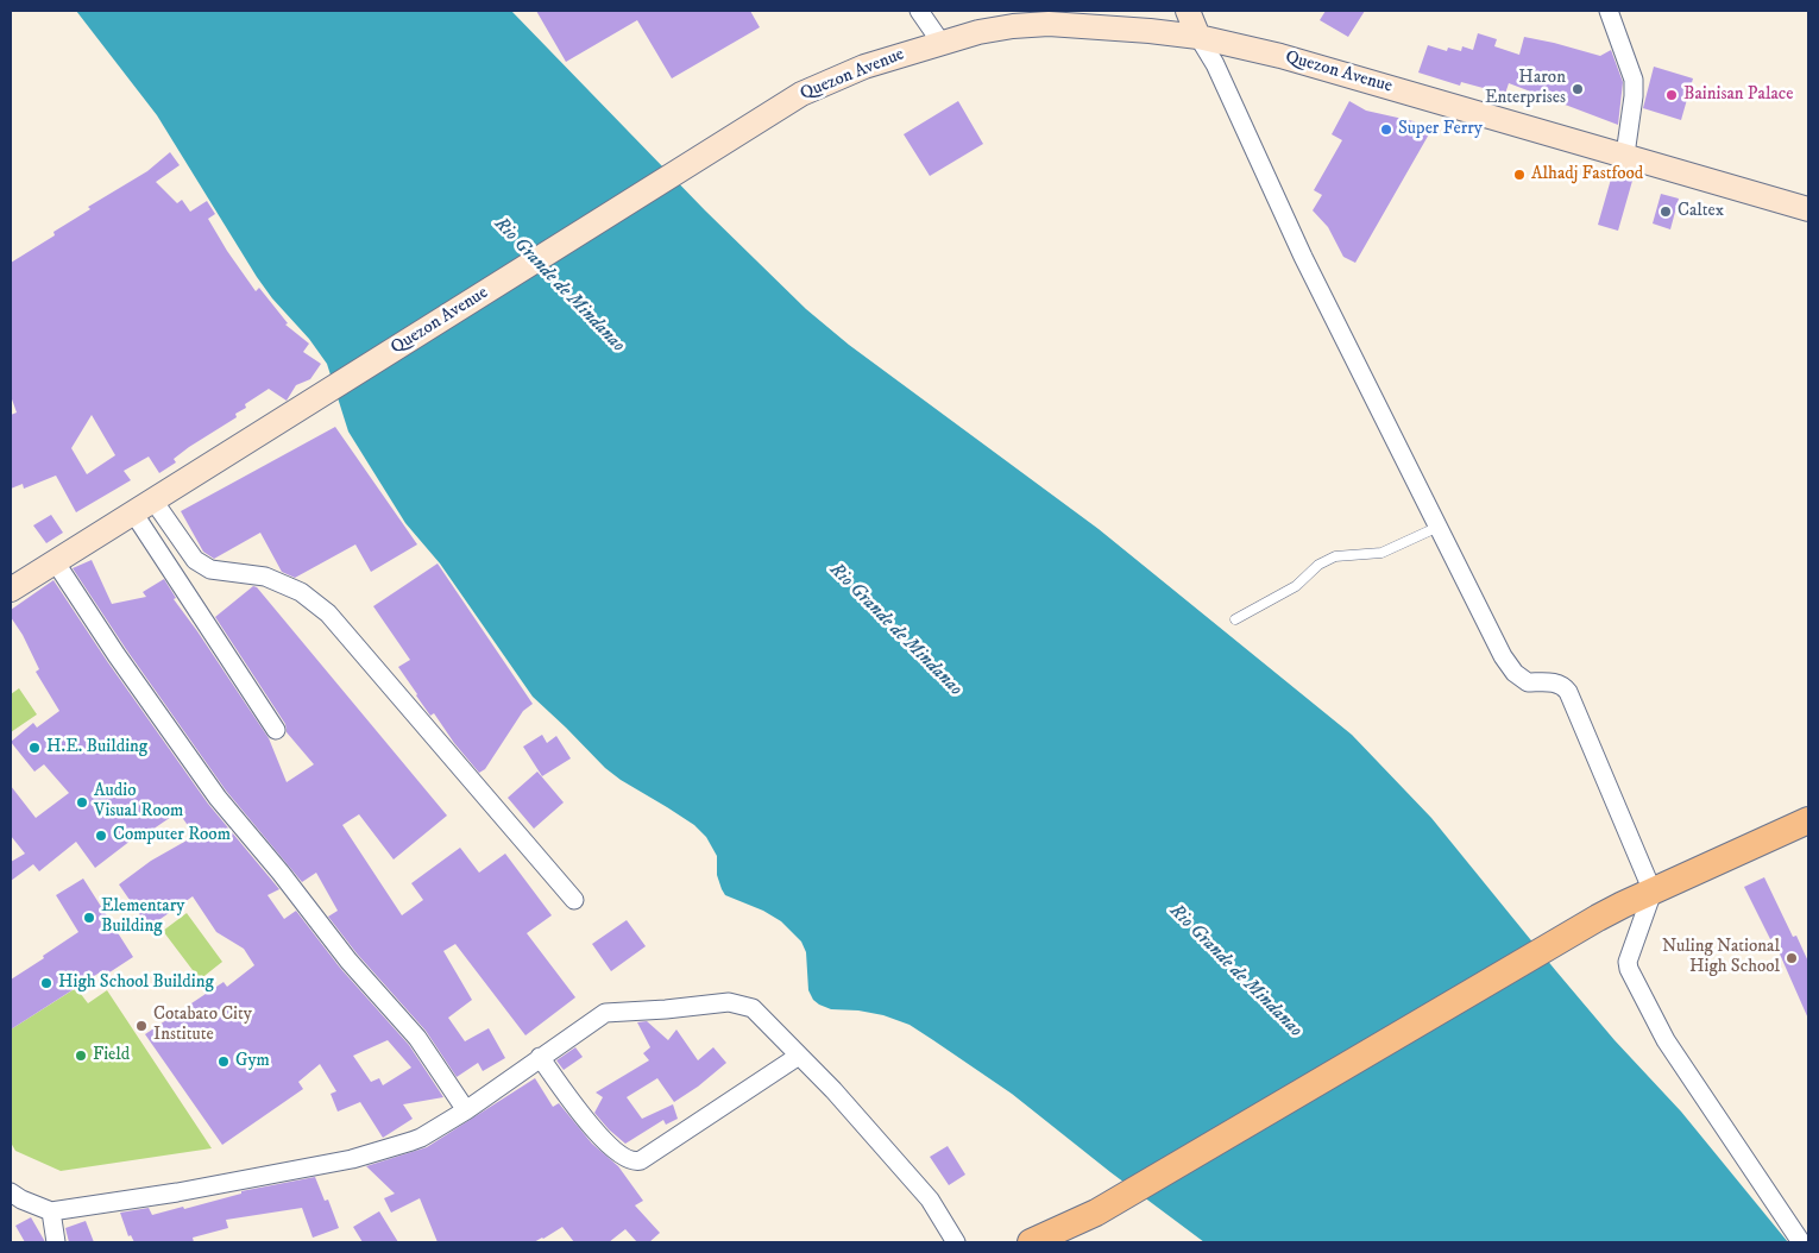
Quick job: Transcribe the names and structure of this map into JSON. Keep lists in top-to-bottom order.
{
  "streets": {
    "street": ["Quezon Avenue"]
  },
  "water": ["Rio Grande de Mindanao"],
  "places": [
    "Haron Enterprises",
    "Bainisan Palace",
    "Super Ferry",
    "Alhadj Fastfood",
    "Caltex",
    "H.E. Building",
    "Audio Visual Room",
    "Computer Room",
    "Elementary Building",
    "Nuling National High School",
    "High School Building",
    "Cotabato City Institute",
    "Field",
    "Gym"
  ]
}
